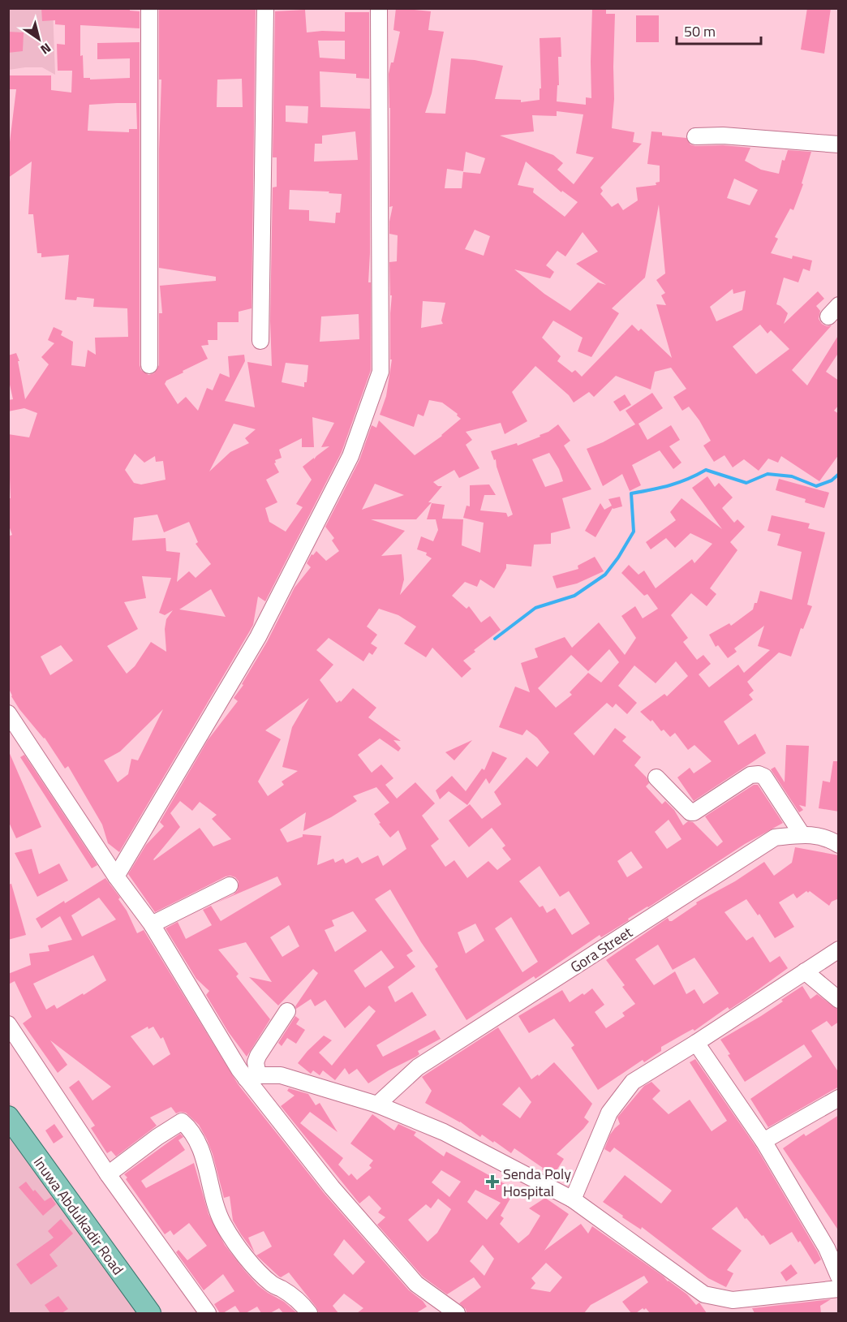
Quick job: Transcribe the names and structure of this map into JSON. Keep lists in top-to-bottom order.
{
  "streets": {
    "main road": ["Inuwa Abdulkadir Road"],
    "street": ["Gora Street"]
  },
  "places": {
    "health": ["Senda Poly Hospital"]
  },
  "scale_bar": "50 m",
  "north": "bottom right"
}
